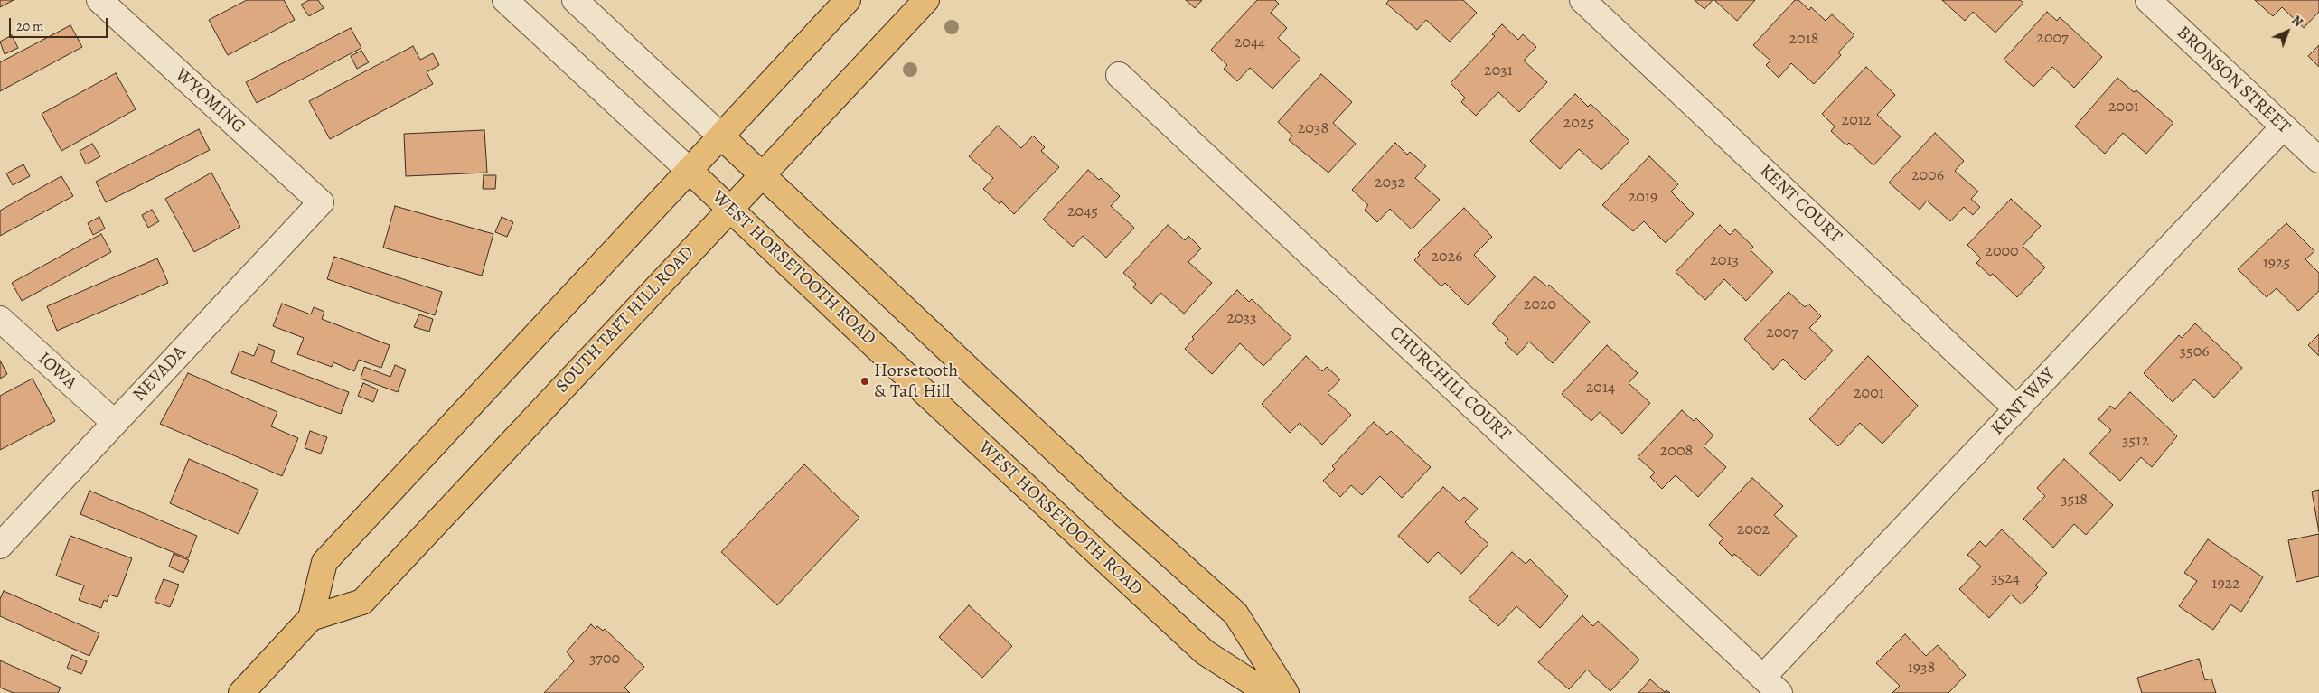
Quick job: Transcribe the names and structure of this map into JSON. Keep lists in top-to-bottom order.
{
  "streets": {
    "main road": ["WEST HORSETOOTH ROAD", "SOUTH TAFT HILL ROAD"],
    "street": [
      "BRONSON STREET",
      "WYOMING",
      "KENT COURT",
      "IOWA",
      "NEVADA",
      "CHURCHILL COURT",
      "KENT WAY"
    ]
  },
  "crossings": [
    ["BRONSON STREET", "KENT WAY"],
    ["WYOMING", "NEVADA"],
    ["KENT COURT", "KENT WAY"],
    ["WEST HORSETOOTH ROAD", "SOUTH TAFT HILL ROAD"],
    ["IOWA", "NEVADA"],
    ["CHURCHILL COURT", "KENT WAY"]
  ],
  "places": ["Horsetooth & Taft Hill"],
  "house_numbers": [
    "2007",
    "2018",
    "2044",
    "2031",
    "2001",
    "2012",
    "2025",
    "2038",
    "2006",
    "2032",
    "2019",
    "2045",
    "2000",
    "2026",
    "2013",
    "1925",
    "2020",
    "2033",
    "2007",
    "3506",
    "2014",
    "2001",
    "3512",
    "2008",
    "3518",
    "2002",
    "3524",
    "1922",
    "3700",
    "1938"
  ],
  "scale_bar": "20 m",
  "north": "top right"
}
